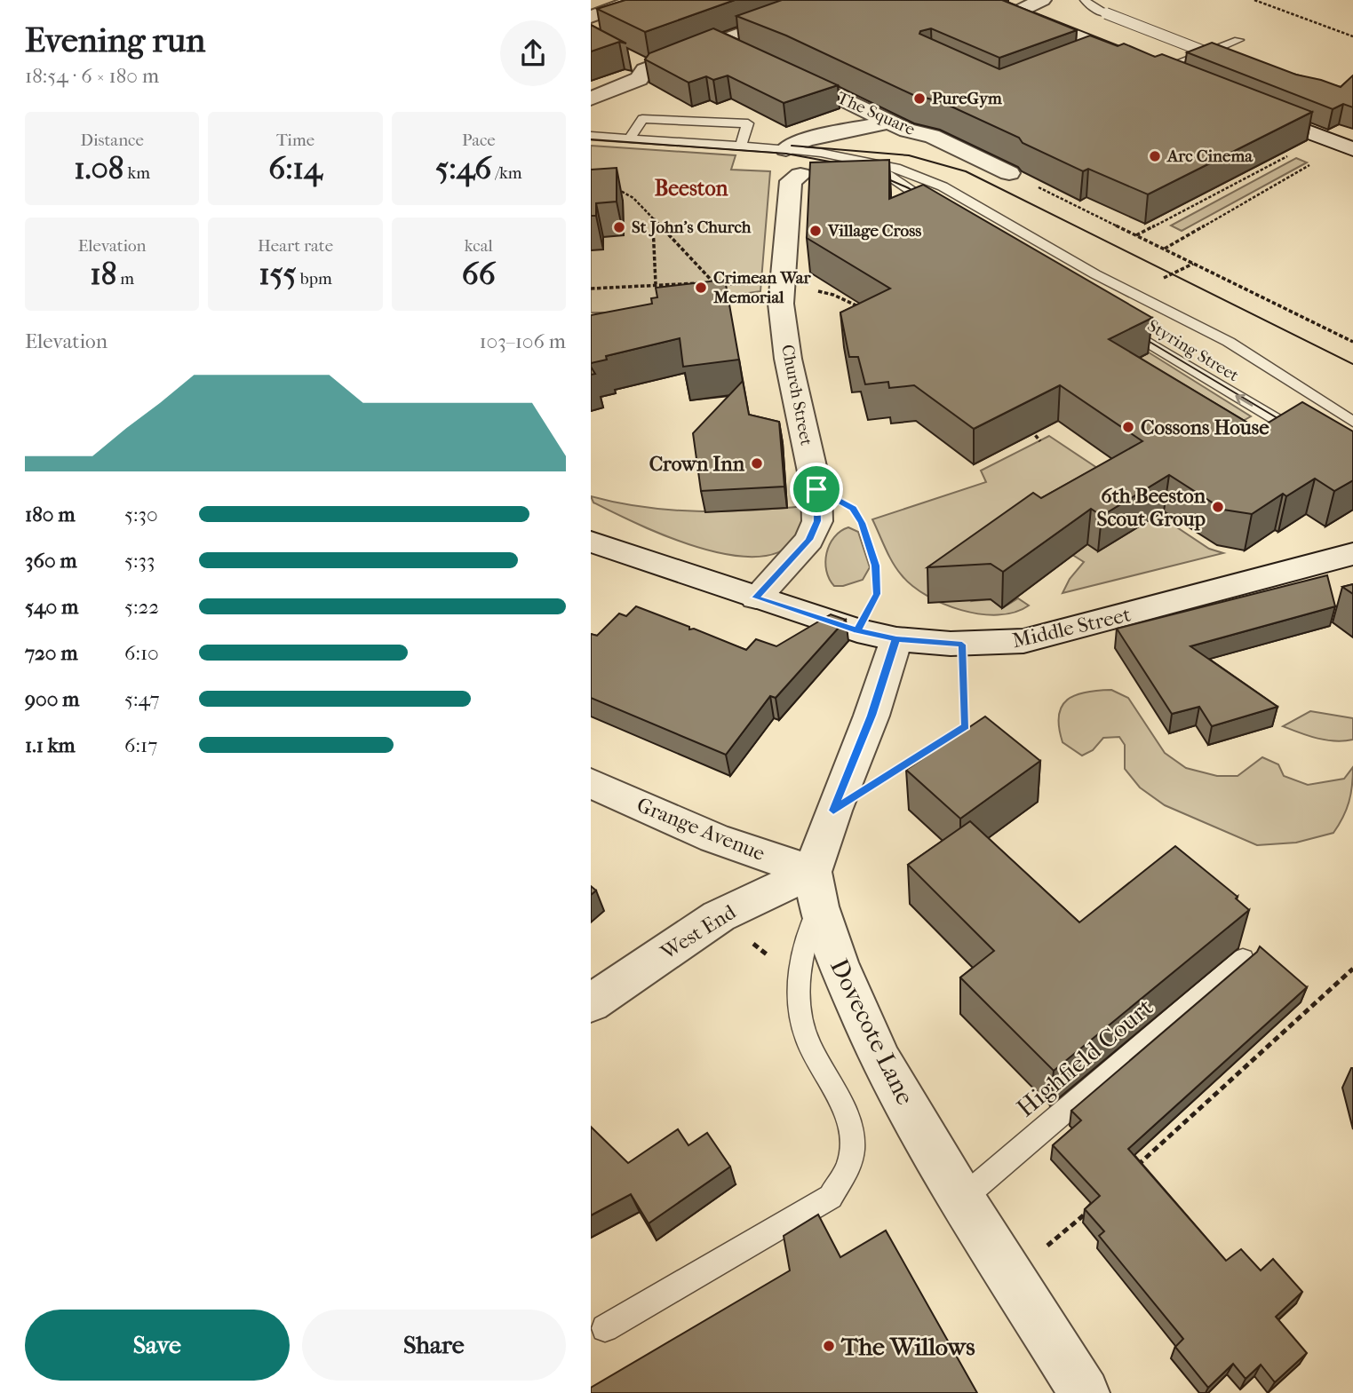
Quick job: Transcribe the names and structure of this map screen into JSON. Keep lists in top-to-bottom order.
{
  "streets": {
    "street": [
      "The Square",
      "Church Street",
      "Middle Street",
      "Grange Avenue",
      "West End",
      "Dovecote Lane"
    ],
    "lane": ["Styring Street", "Highfield Court"]
  },
  "crossings": [
    ["Church Street", "Middle Street"],
    ["Grange Avenue", "West End"],
    ["Grange Avenue", "Dovecote Lane"],
    ["West End", "Dovecote Lane"],
    ["Dovecote Lane", "Highfield Court"]
  ],
  "districts": ["Beeston"],
  "places": [
    "PureGym",
    "Arc Cinema",
    "St John's Church",
    "Village Cross",
    "Crimean War Memorial",
    "Cossons House",
    "Crown Inn",
    "6th Beeston Scout Group",
    "The Willows"
  ],
  "page": {
    "heading": ["Evening run", "18:54 · 6 × 180 m"],
    "stats": [
      ["Distance", "1.08 km"],
      ["Time", "6:14"],
      ["Pace", "5:46 /km"],
      ["Elevation", "18 m"],
      ["Heart rate", "155 bpm"],
      ["kcal", "66"]
    ],
    "chart": ["Elevation", "103–106 m"],
    "list": [
      {
        "name": "180 m",
        "note": "5:30"
      },
      {
        "name": "360 m",
        "note": "5:33"
      },
      {
        "name": "540 m",
        "note": "5:22"
      },
      {
        "name": "720 m",
        "note": "6:10"
      },
      {
        "name": "900 m",
        "note": "5:47"
      },
      {
        "name": "1.1 km",
        "note": "6:17"
      }
    ],
    "buttons": ["Save", "Share"]
  }
}
